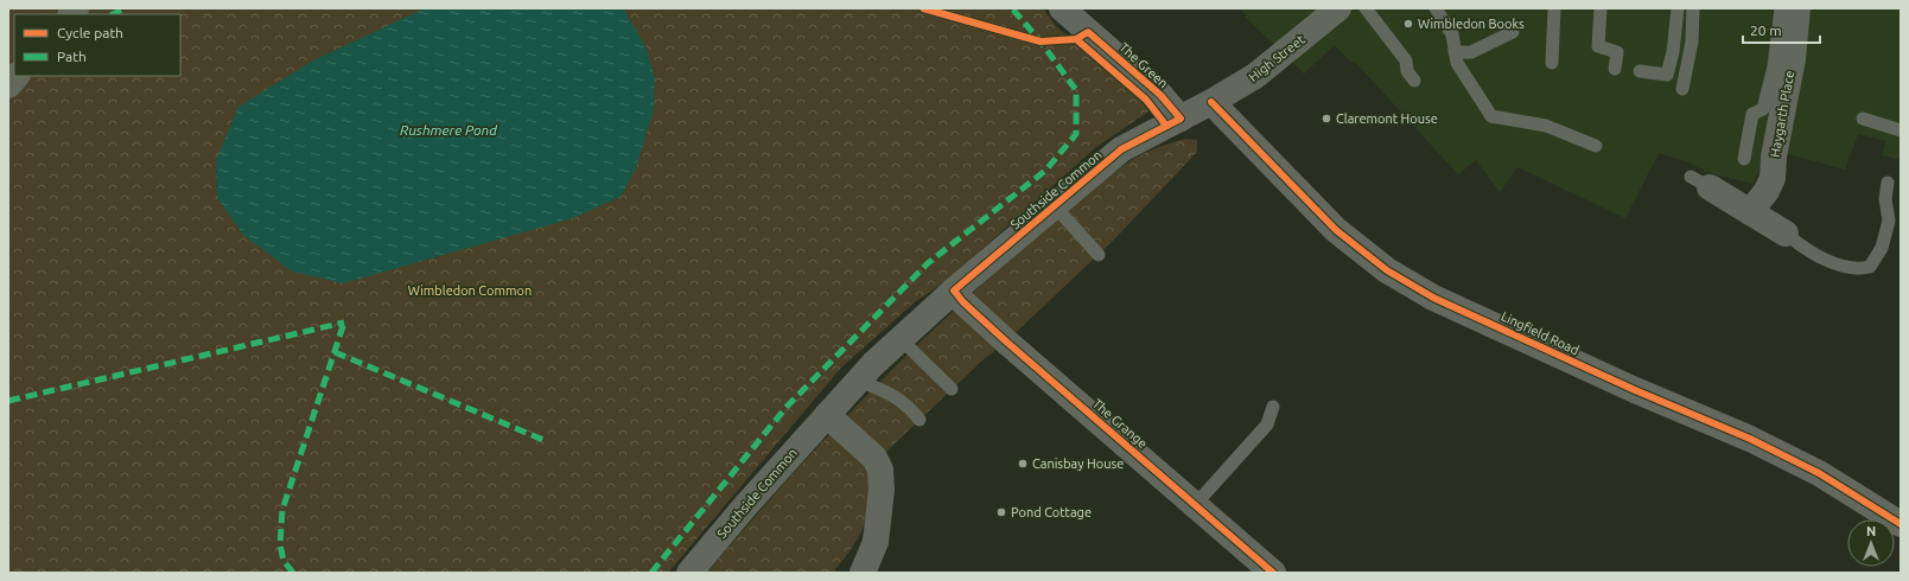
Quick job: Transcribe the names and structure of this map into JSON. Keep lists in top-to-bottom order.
{
  "streets": {
    "street": [
      "High Street",
      "The Green",
      "Haygarth Place",
      "Southside Common",
      "Lingfield Road",
      "The Grange"
    ]
  },
  "crossings": [
    ["High Street", "Southside Common"],
    ["High Street", "Lingfield Road"],
    ["The Green", "Southside Common"],
    ["Southside Common", "Lingfield Road"],
    ["Southside Common", "The Grange"]
  ],
  "water": ["Rushmere Pond"],
  "parks": ["Wimbledon Common"],
  "places": [
    "Wimbledon Books",
    "Claremont House",
    "Canisbay House",
    "Pond Cottage"
  ],
  "legend": ["Cycle path", "Path"],
  "scale_bar": "20 m",
  "north": "top"
}
